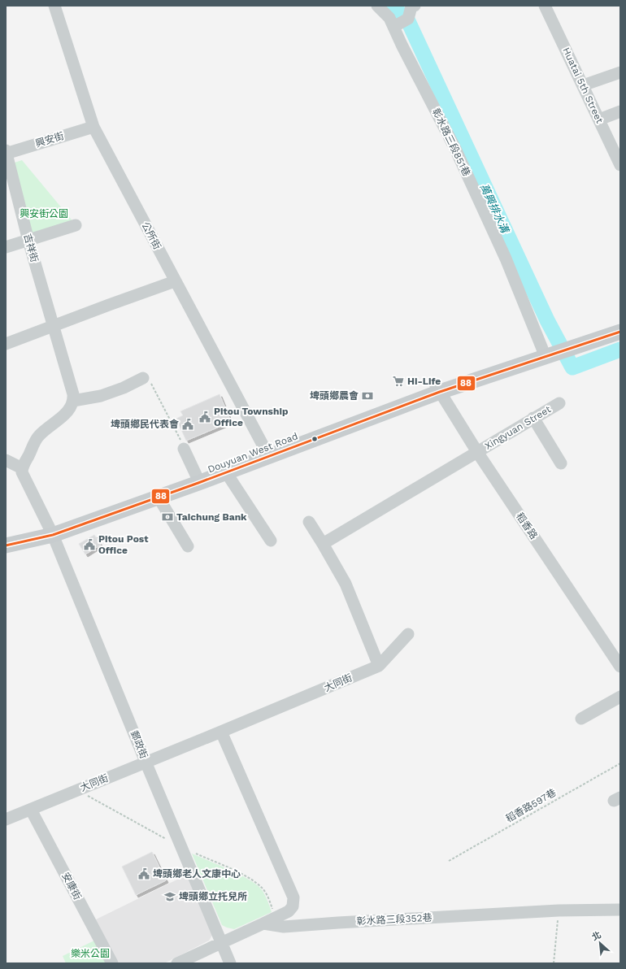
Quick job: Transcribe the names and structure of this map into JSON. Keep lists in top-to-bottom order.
{
  "streets": {
    "main road": ["Douyuan West Road"],
    "street": [
      "Huatai 5th Street",
      "興安街",
      "彰水路三段851巷",
      "公所街",
      "吉祥街",
      "Xingyuan Street",
      "稻香路",
      "大同街",
      "郵政街",
      "安康街",
      "彰水路三段352巷"
    ],
    "path": ["稻香路597巷"]
  },
  "crossings": [
    ["興安街", "公所街"],
    ["興安街", "吉祥街"],
    ["彰水路三段851巷", "Douyuan West Road"],
    ["公所街", "Douyuan West Road"],
    ["Xingyuan Street", "稻香路"],
    ["Douyuan West Road", "稻香路"],
    ["Douyuan West Road", "郵政街"],
    ["大同街", "郵政街"],
    ["大同街", "安康街"]
  ],
  "water": ["萬興排水溝"],
  "parks": ["興安街公園", "樂米公園"],
  "places": {
    "supermarket": ["Hi-Life"],
    "bank": ["埤頭鄉農會", "Taichung Bank"],
    "public building": [
      "Pitou Township Office",
      "埤頭鄉民代表會",
      "Pitou Post Office",
      "埤頭鄉老人文康中心"
    ],
    "school or university": ["埤頭鄉立托兒所"]
  },
  "lines": ["transit line 88"],
  "north": "top left"
}
